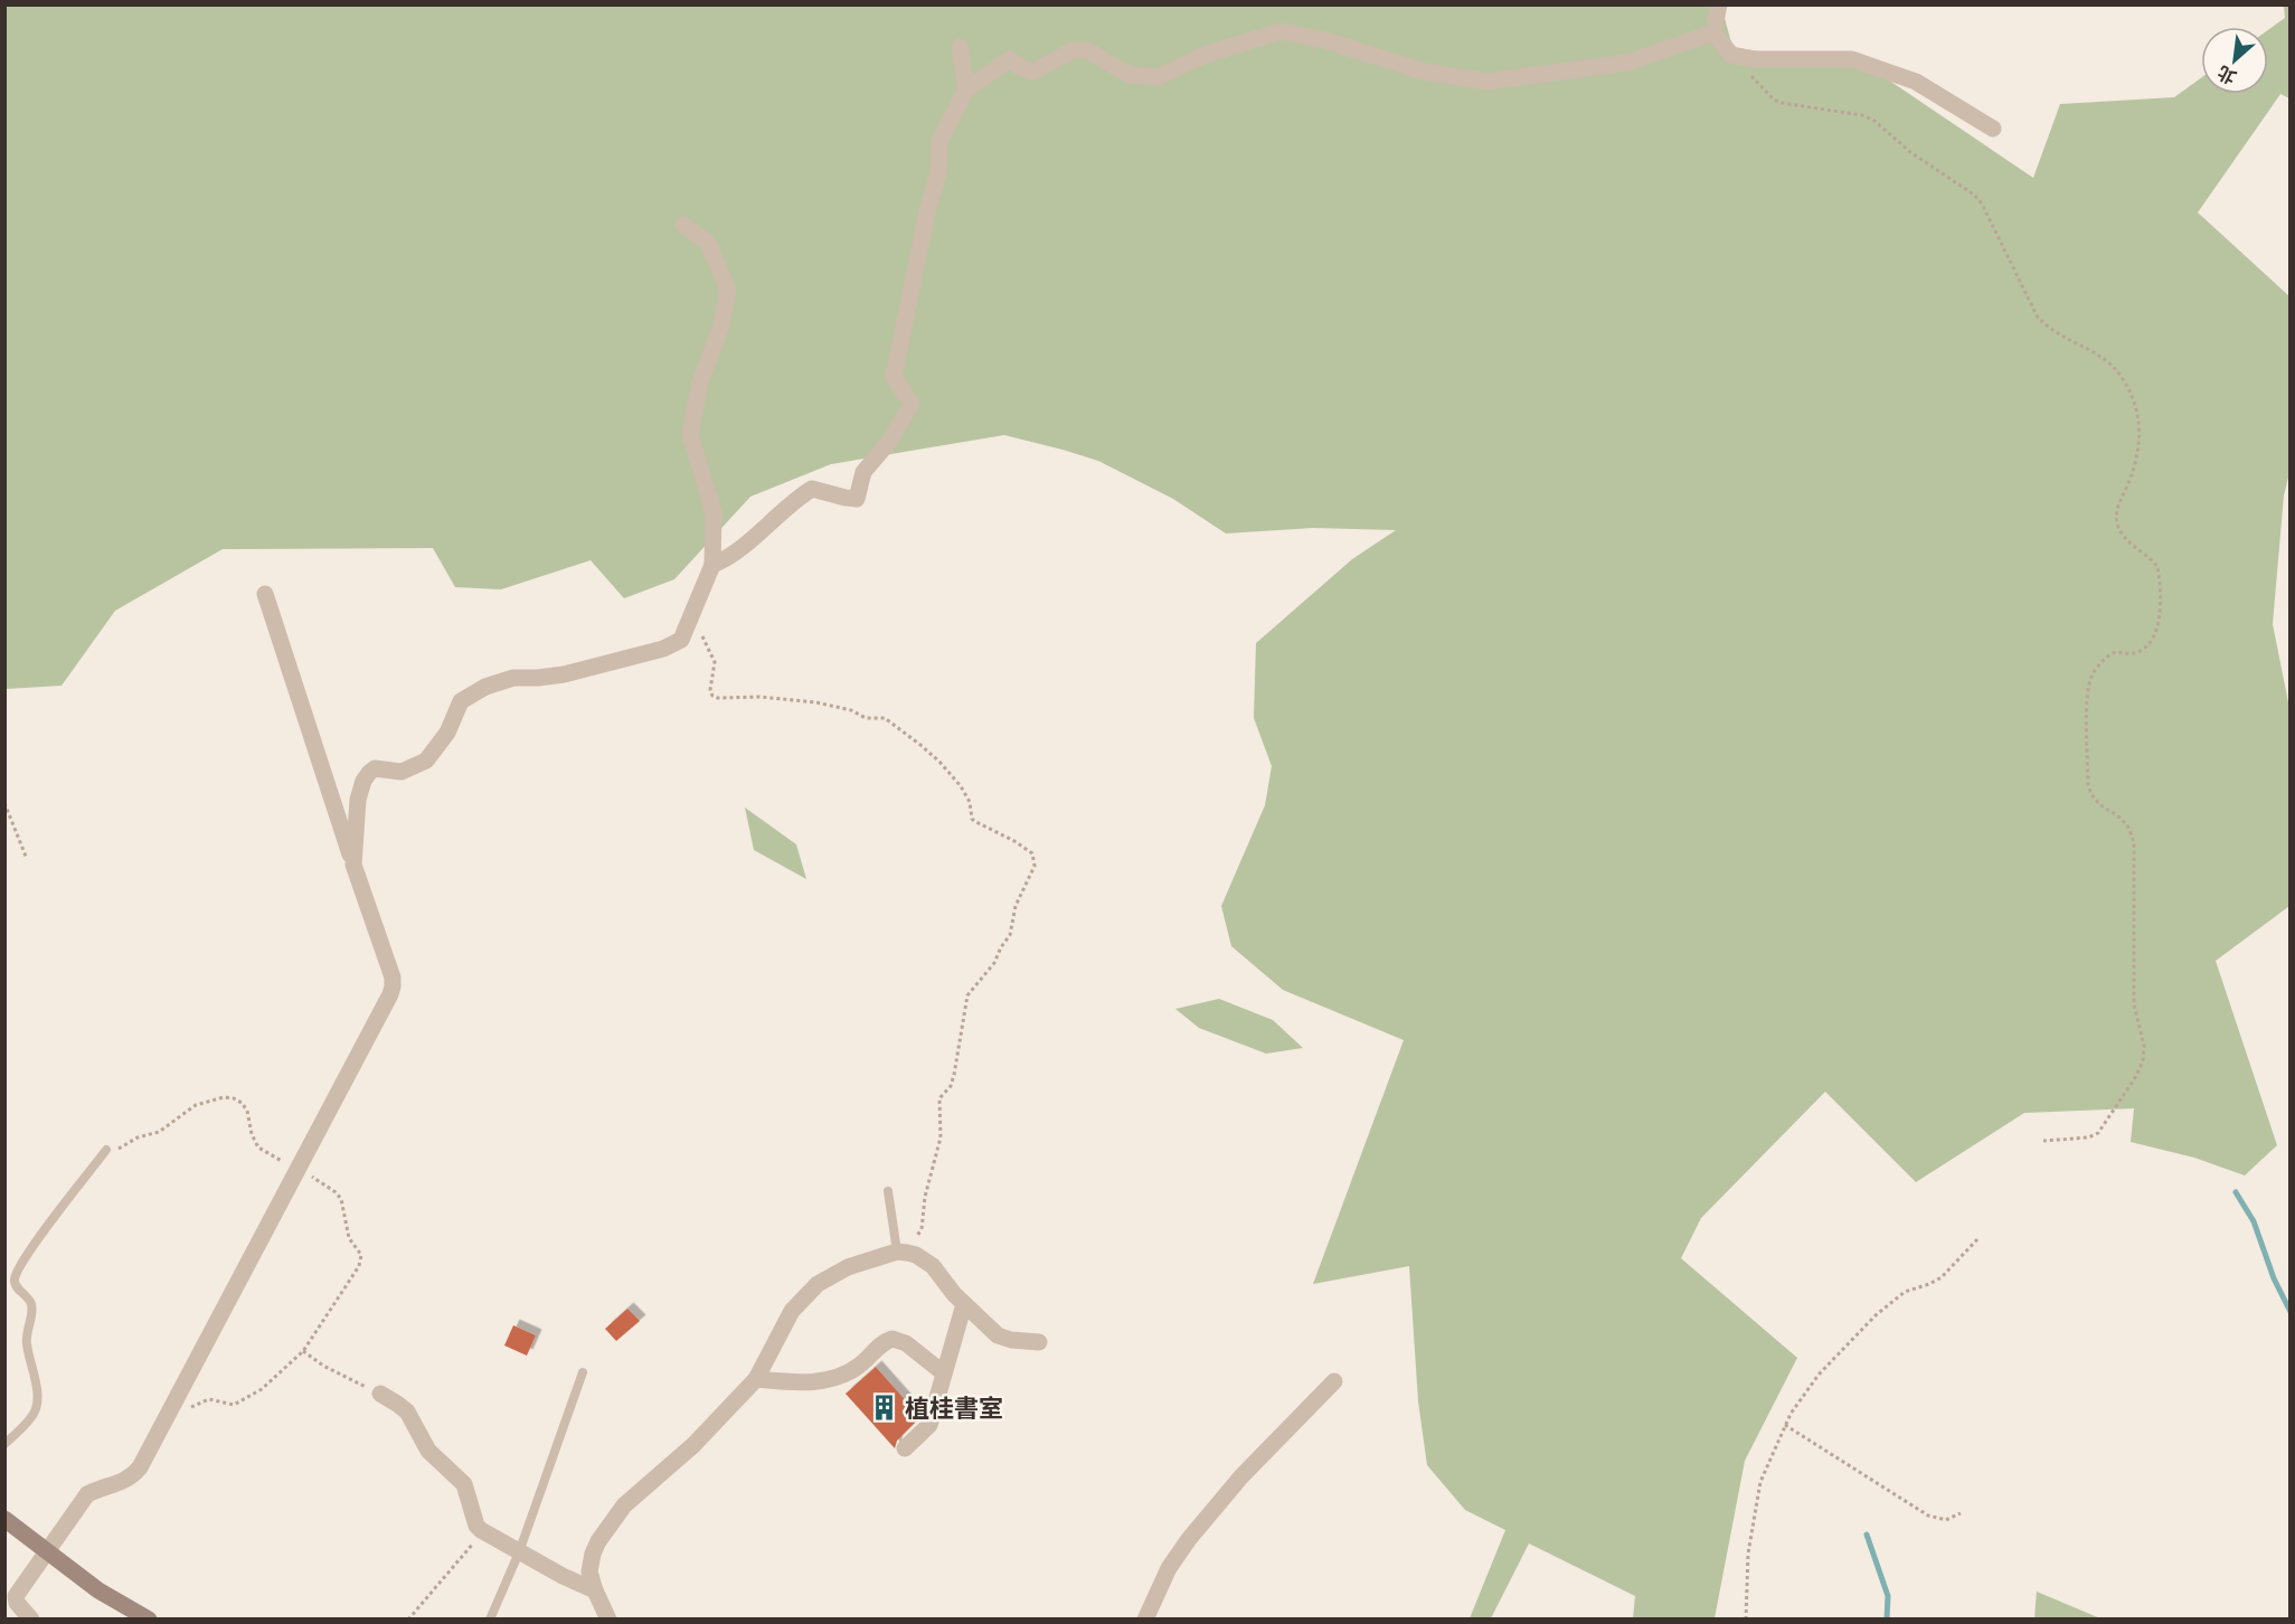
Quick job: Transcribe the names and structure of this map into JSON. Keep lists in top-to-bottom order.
{
  "places": {
    "building": ["植桂書室"]
  },
  "north": "bottom left"
}
